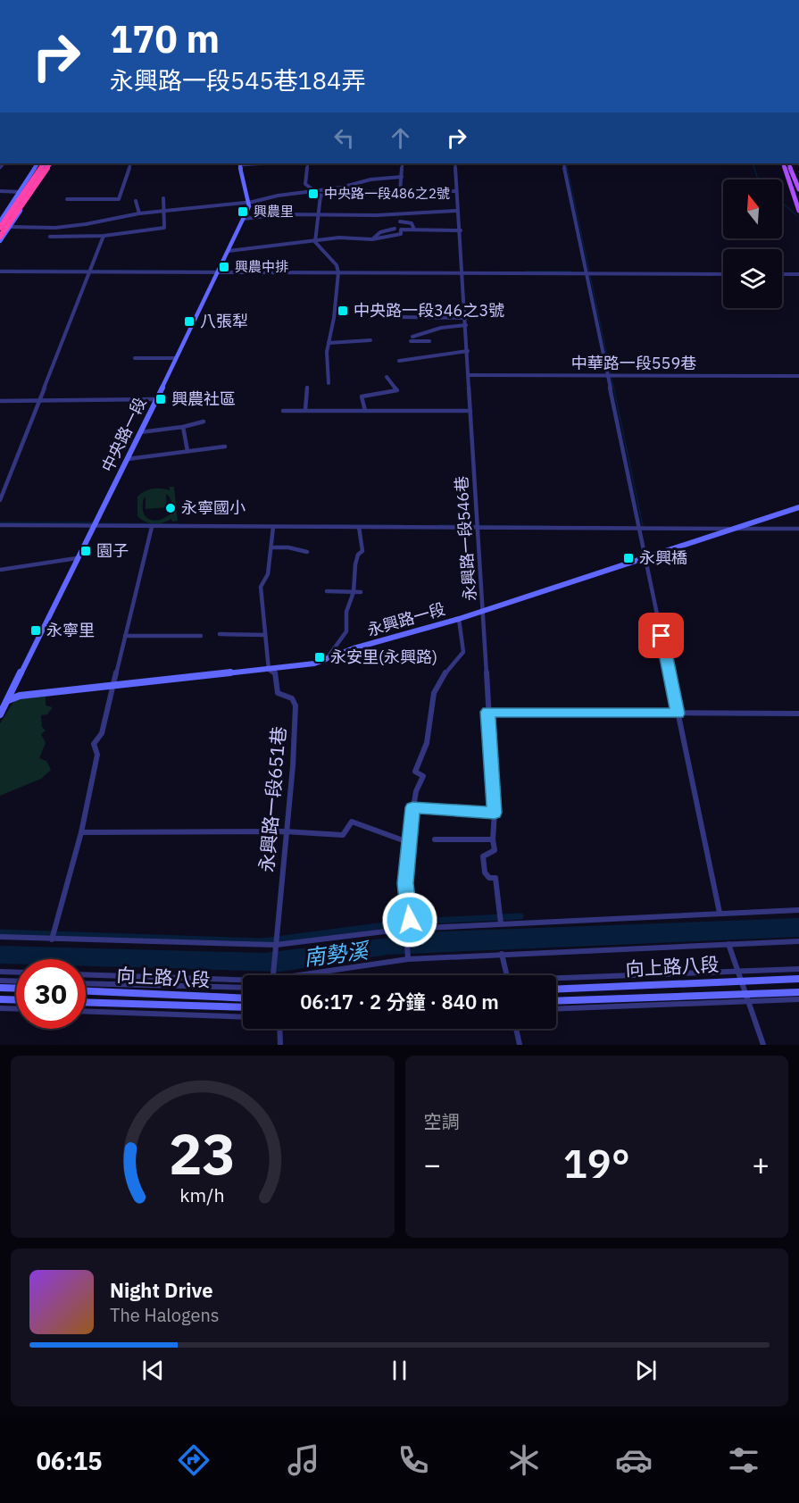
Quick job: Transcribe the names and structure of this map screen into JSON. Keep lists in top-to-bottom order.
{
  "streets": {
    "street": [
      "中華路一段559巷",
      "中央路一段",
      "永興路一段546巷",
      "永興路一段",
      "永興路一段651巷",
      "向上路八段"
    ]
  },
  "crossings": [
    ["中華路一段559巷", "永興路一段546巷"],
    ["中央路一段", "永興路一段"],
    ["永興路一段546巷", "永興路一段"],
    ["永興路一段", "永興路一段651巷"]
  ],
  "water": ["南勢溪"],
  "places": {
    "transit": [
      "中央路一段486之2號",
      "興農里",
      "興農中排",
      "中央路一段346之3號",
      "八張犁",
      "興農社區",
      "園子",
      "永興橋",
      "永寧里",
      "永安里(永興路)"
    ],
    "other": ["永寧國小"]
  },
  "north": "top",
  "page": {
    "turn": ["170 m", "永興路一段545巷184弄"],
    "limit": "30",
    "trip": "06:17 · 2 分鐘 · 840 m",
    "tile": "空調",
    "heat": ["−", "19°", "+"],
    "song": ["Night Drive", "The Halogens"],
    "tabs": "06:15",
    "gauge": ["23", "km/h"]
  }
}
